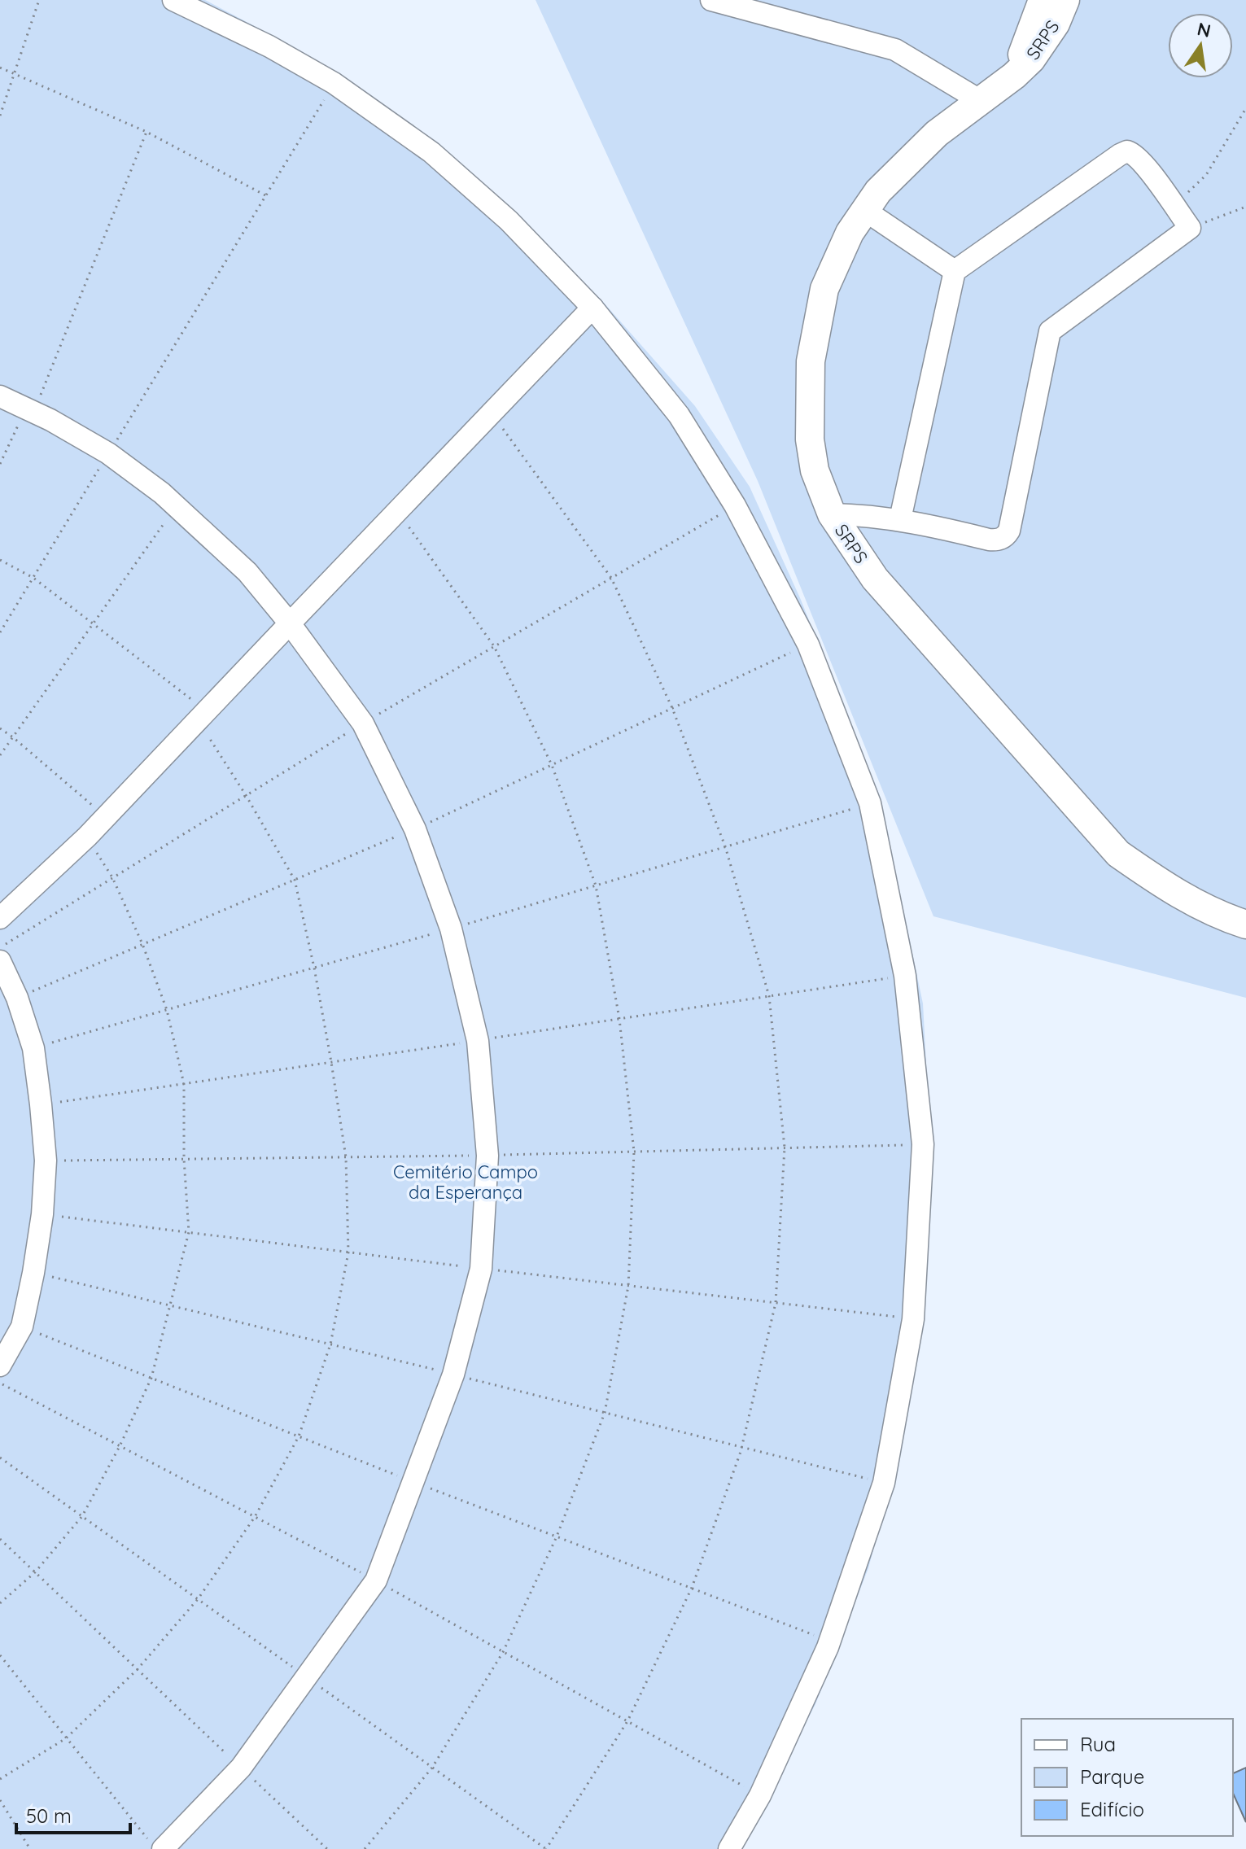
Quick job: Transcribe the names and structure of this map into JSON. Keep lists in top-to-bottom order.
{
  "streets": {
    "main road": ["SRPS"]
  },
  "parks": ["Cemitério Campo da Esperança"],
  "legend": ["Rua", "Parque", "Edifício"],
  "scale_bar": "50 m",
  "north": "top"
}
